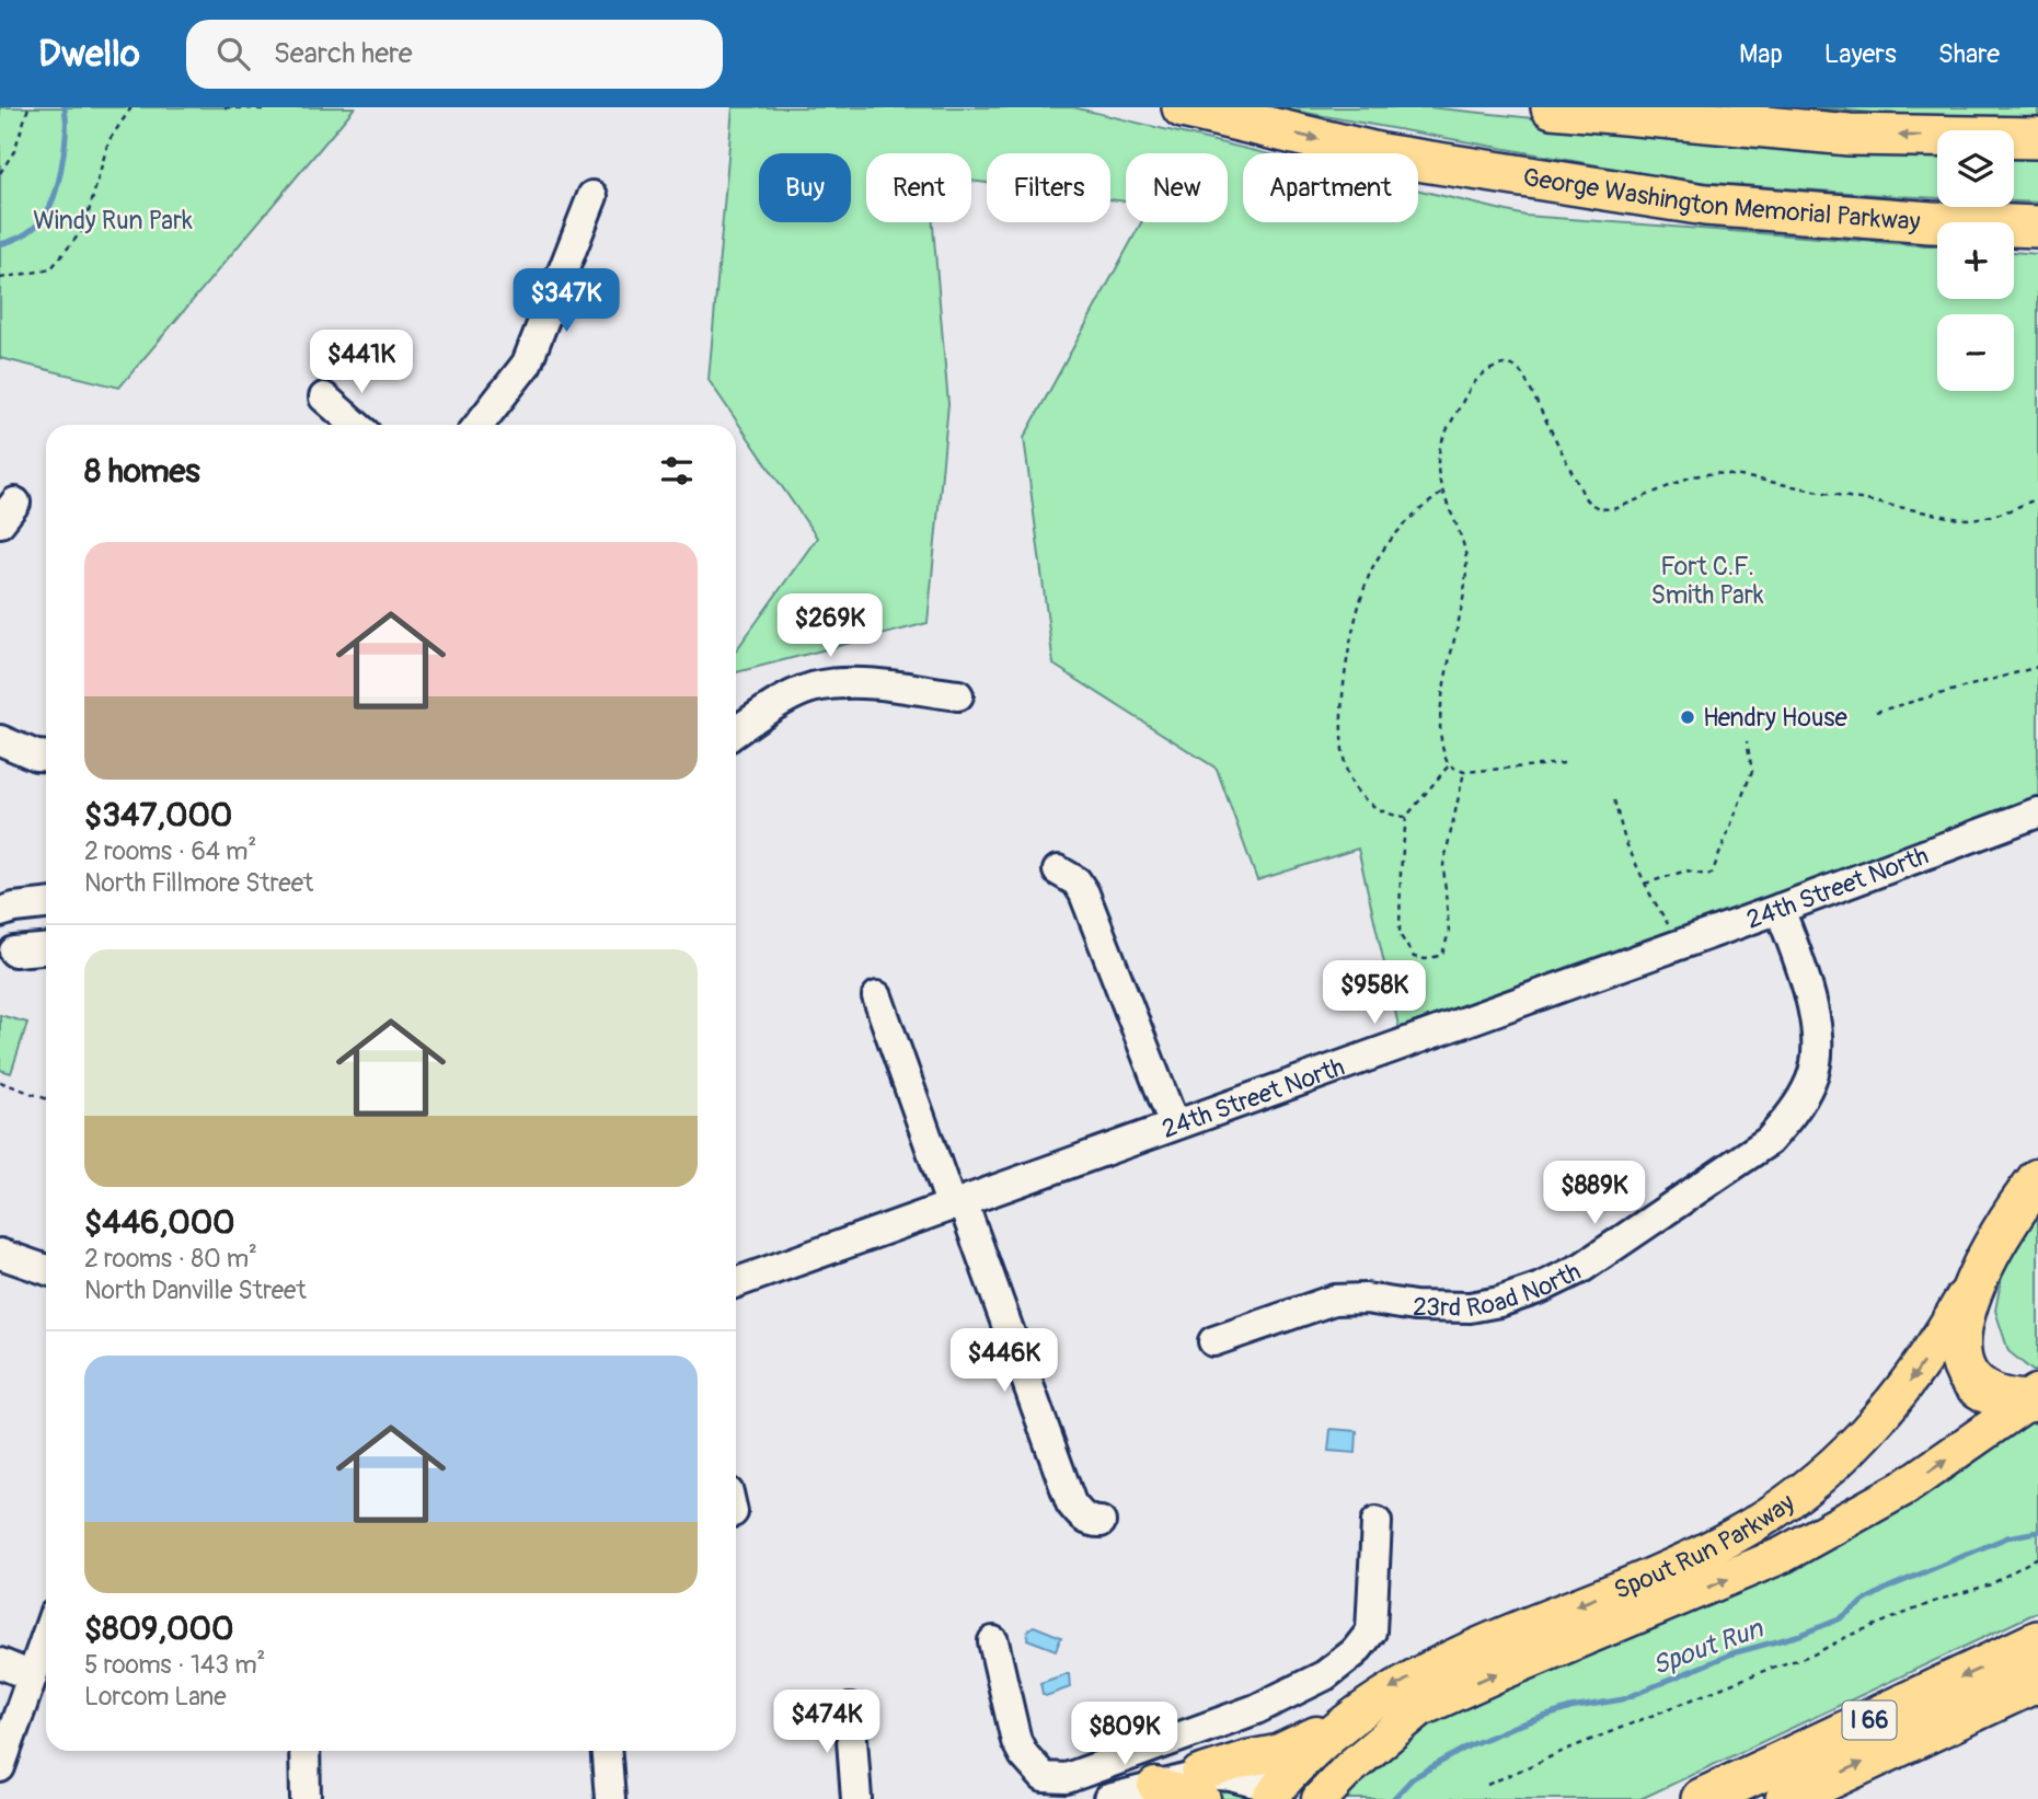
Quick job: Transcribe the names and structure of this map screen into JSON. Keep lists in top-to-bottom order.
{
  "streets": {
    "highway": ["George Washington Memorial Parkway", "Spout Run Parkway", "I 66"],
    "street": ["24th Street North", "23rd Road North"]
  },
  "crossings": [
    ["24th Street North", "23rd Road North"]
  ],
  "water": ["Spout Run"],
  "parks": ["Windy Run Park", "Fort C.F. Smith Park"],
  "places": ["Hendry House"],
  "page": {
    "header": "Dwello",
    "search": "Search here",
    "nav": ["Map", "Layers", "Share"],
    "map_buttons": ["+", "−"],
    "chip": [
      "Buy",
      "Rent",
      "Filters",
      "New",
      "Apartment"
    ],
    "price": [
      "$347K",
      "$441K",
      "$269K",
      "$958K",
      "$889K",
      "$446K",
      "$474K",
      "$809K"
    ],
    "heading": "8 homes",
    "list": [
      {
        "name": "$347,000",
        "note": "2 rooms · 64 m² · North Fillmore Street"
      },
      {
        "name": "$446,000",
        "note": "2 rooms · 80 m² · North Danville Street"
      },
      {
        "name": "$809,000",
        "note": "5 rooms · 143 m² · Lorcom Lane"
      }
    ]
  }
}
